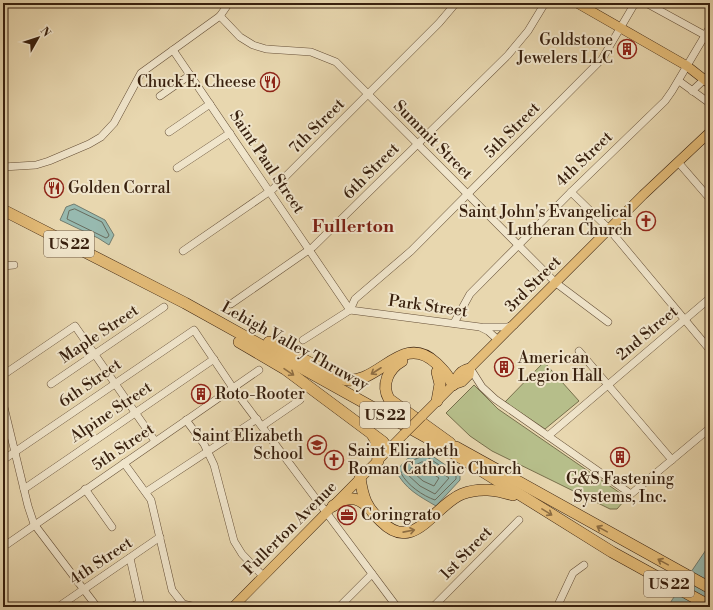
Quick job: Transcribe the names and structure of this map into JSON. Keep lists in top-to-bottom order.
{
  "streets": {
    "highway": ["US 22", "Lehigh Valley Thruway"],
    "main road": ["3rd Street", "Fullerton Avenue"],
    "street": [
      "7th Street",
      "5th Street",
      "Summit Street",
      "4th Street",
      "Saint Paul Street",
      "6th Street",
      "Park Street",
      "2nd Street",
      "Maple Street",
      "Alpine Street",
      "1st Street"
    ]
  },
  "crossings": [
    ["7th Street", "Summit Street"],
    ["7th Street", "Saint Paul Street"],
    ["5th Street", "Summit Street"],
    ["5th Street", "Saint Paul Street"],
    ["5th Street", "Park Street"],
    ["Summit Street", "4th Street"],
    ["Summit Street", "6th Street"],
    ["Summit Street", "3rd Street"],
    ["4th Street", "Park Street"],
    ["Saint Paul Street", "6th Street"],
    ["Saint Paul Street", "Park Street"],
    ["6th Street", "Alpine Street"],
    ["3rd Street", "Park Street"],
    ["3rd Street", "Fullerton Avenue"],
    ["Park Street", "Fullerton Avenue"]
  ],
  "districts": ["Fullerton"],
  "places": {
    "building": [
      "Goldstone Jewelers LLC",
      "American Legion Hall",
      "Roto-Rooter",
      "G&S Fastening Systems, Inc."
    ],
    "restaurant": ["Chuck E. Cheese", "Golden Corral"],
    "church": ["Saint John's Evangelical Lutheran Church", "Saint Elizabeth Roman Catholic Church"],
    "school or university": ["Saint Elizabeth School"],
    "office": ["Coringrato"]
  },
  "north": "top right"
}
